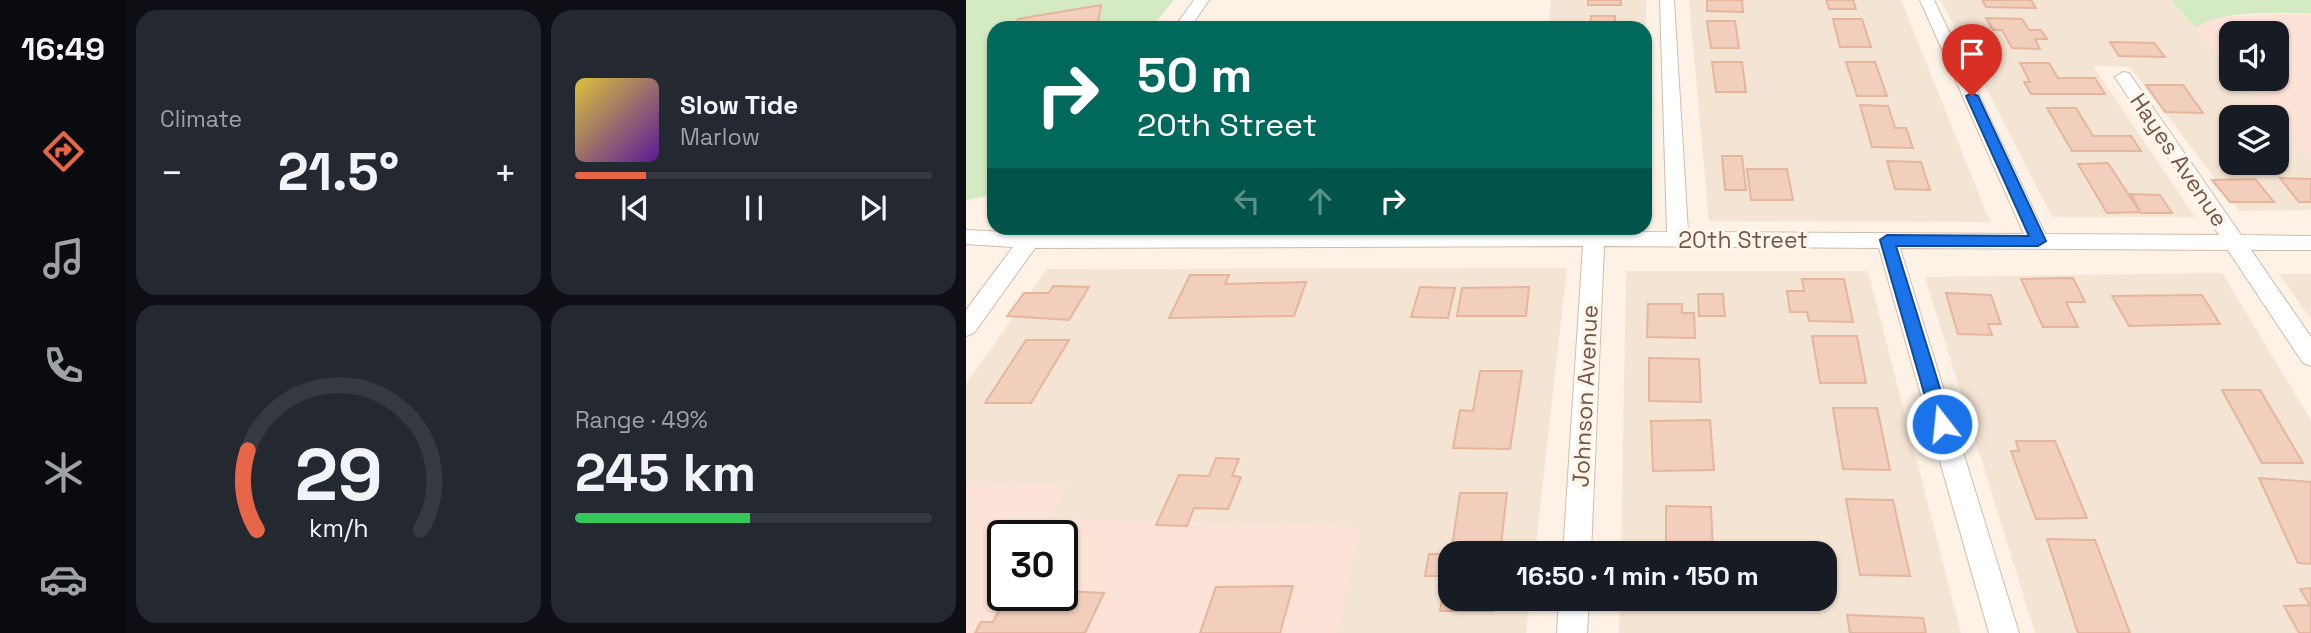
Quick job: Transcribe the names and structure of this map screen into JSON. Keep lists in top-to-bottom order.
{
  "streets": {
    "street": ["Hayes Avenue", "20th Street", "Johnson Avenue"]
  },
  "crossings": [
    ["Hayes Avenue", "20th Street"],
    ["20th Street", "Johnson Avenue"]
  ],
  "page": {
    "tabs": "16:49",
    "tile": [
      "Climate",
      ["Range · 49%", "245 km"]
    ],
    "turn": ["50 m", "20th Street"],
    "song": ["Slow Tide", "Marlow"],
    "heat": ["−", "21.5°", "+"],
    "limit": "30",
    "trip": "16:50 · 1 min · 150 m",
    "gauge": ["29", "km/h"]
  }
}
